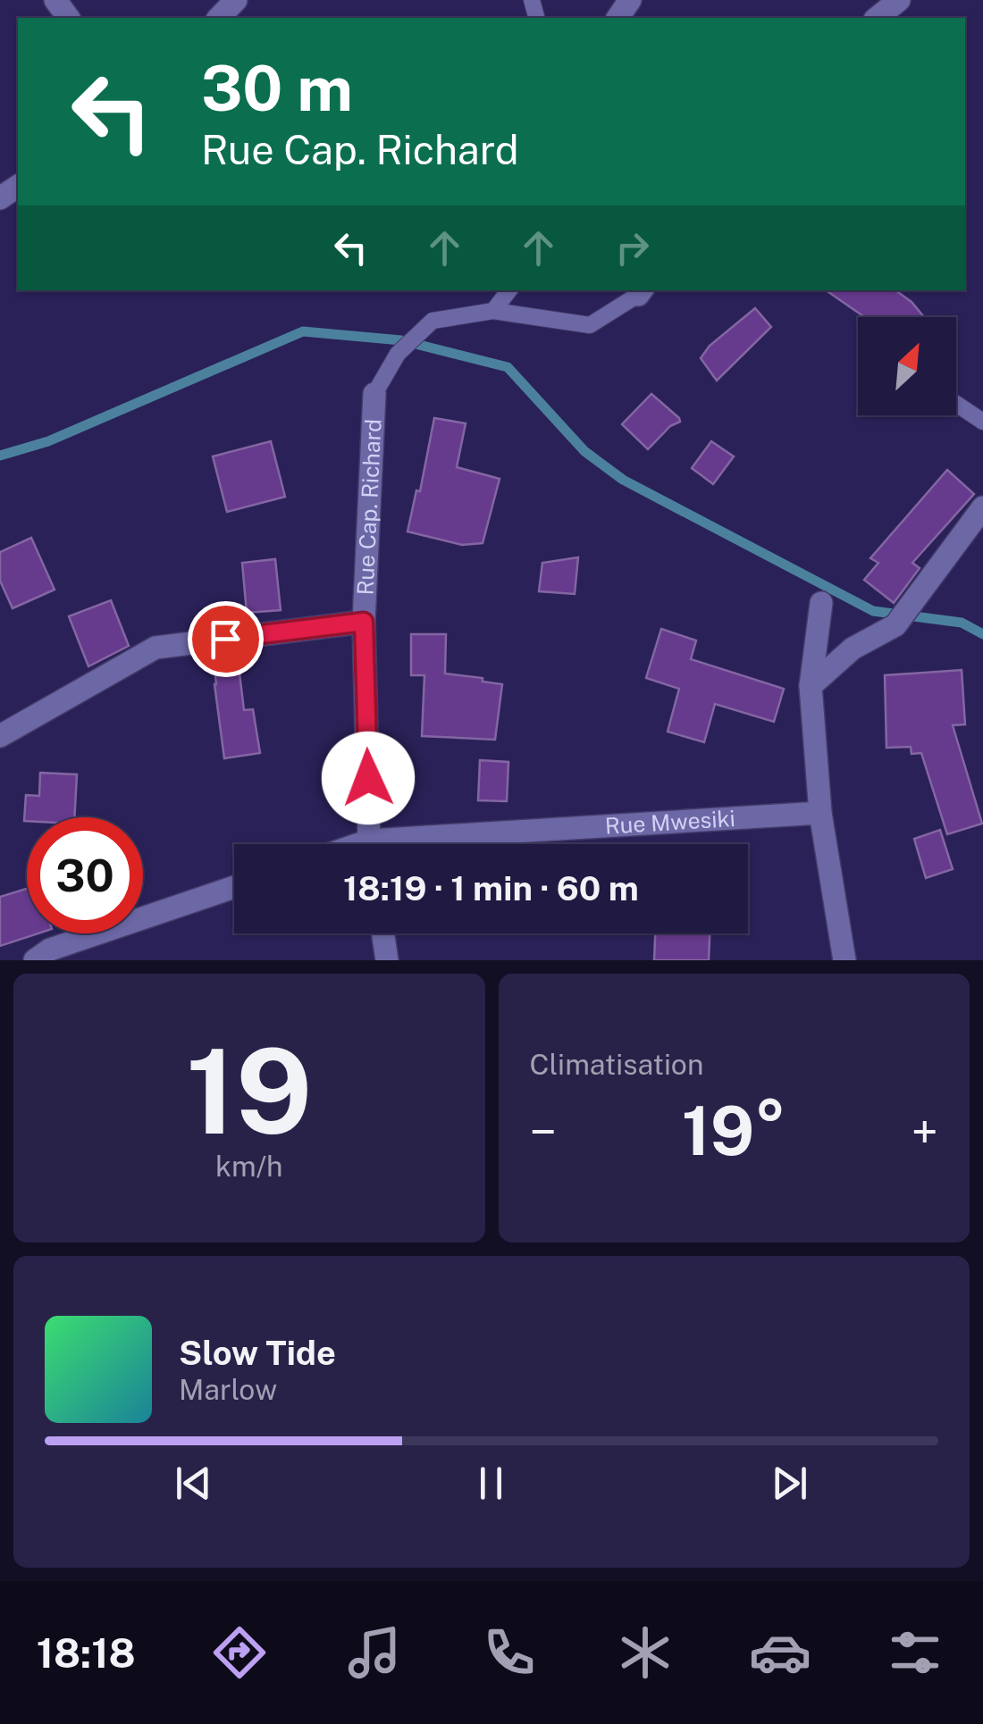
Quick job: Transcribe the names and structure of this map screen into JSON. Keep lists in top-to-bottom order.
{
  "streets": {
    "street": ["Rue Cap. Richard", "Rue Mwesiki"]
  },
  "north": "top right",
  "page": {
    "turn": ["30 m", "Rue Cap. Richard"],
    "limit": "30",
    "trip": "18:19 · 1 min · 60 m",
    "tile": [
      ["19", "km/h"],
      "Climatisation"
    ],
    "heat": ["−", "19°", "+"],
    "song": ["Slow Tide", "Marlow"],
    "tabs": "18:18"
  }
}
